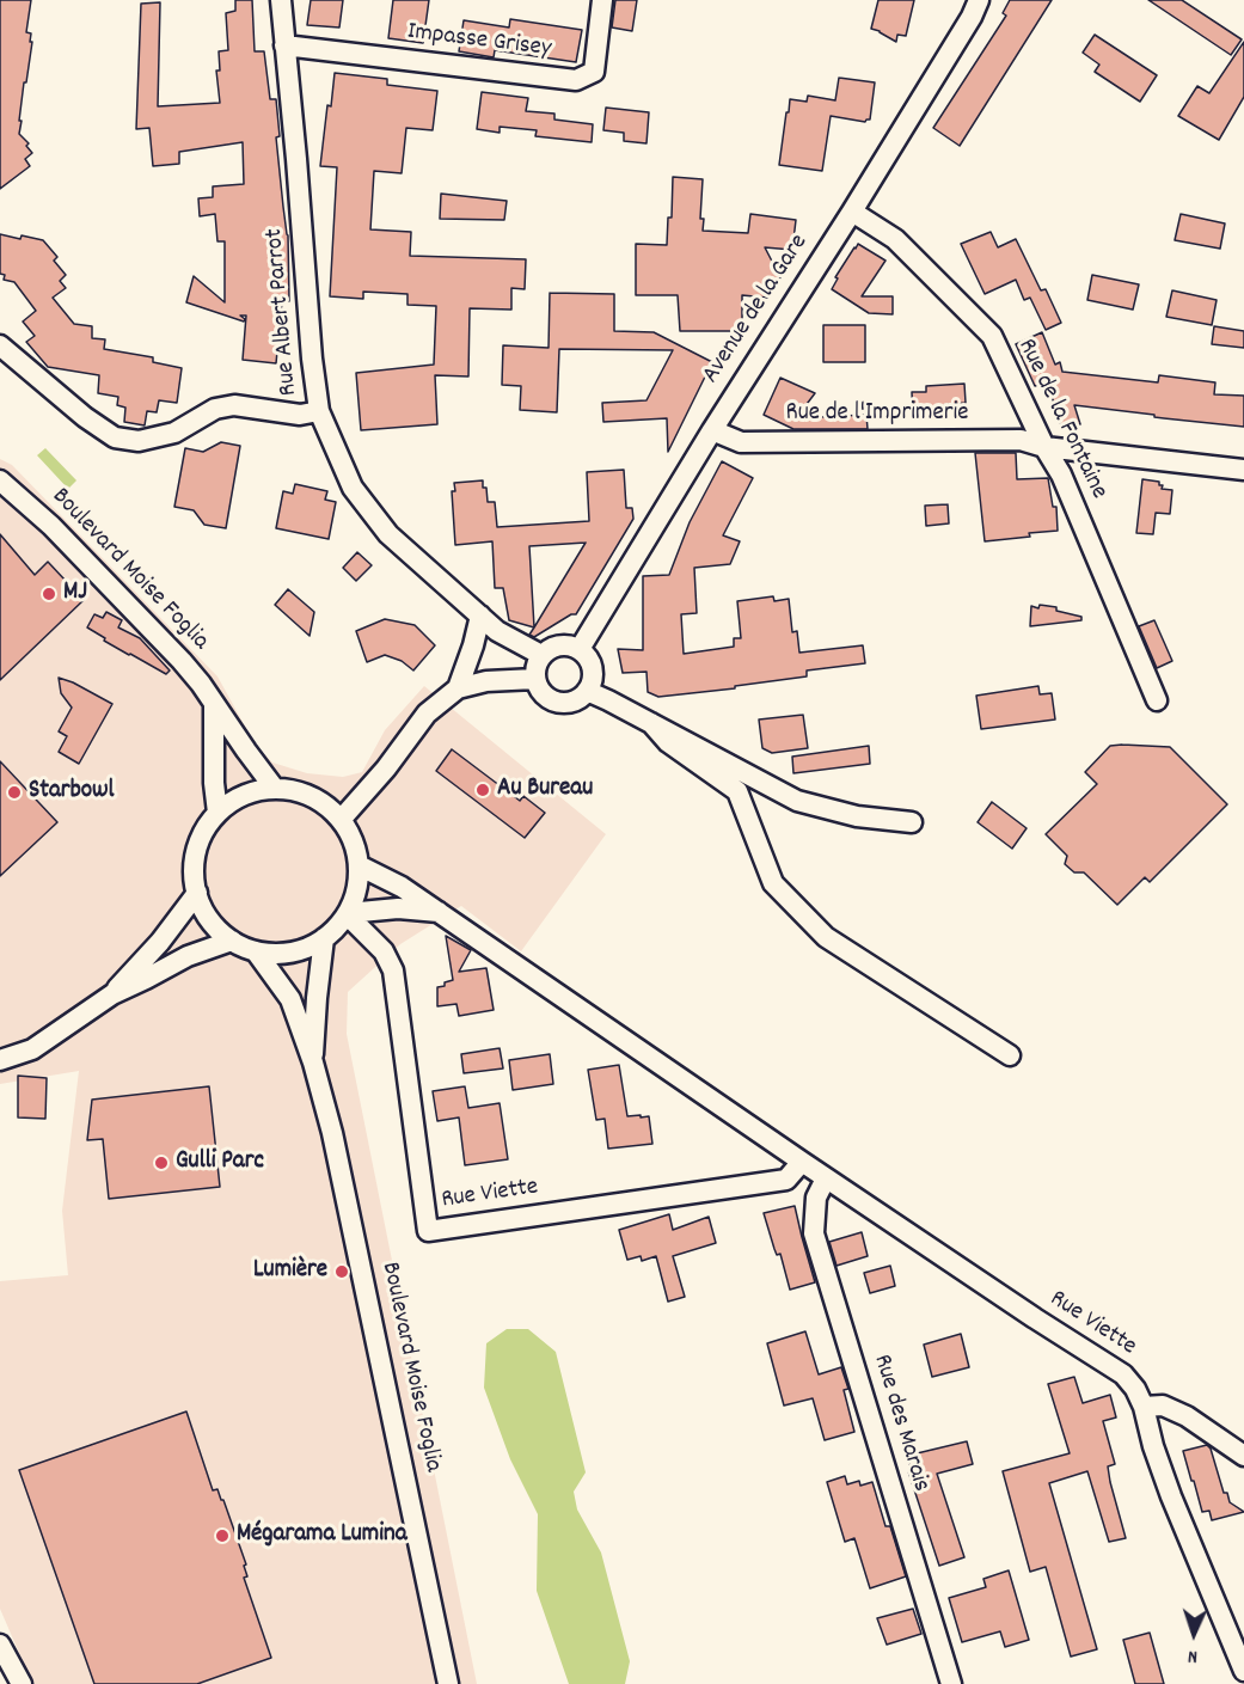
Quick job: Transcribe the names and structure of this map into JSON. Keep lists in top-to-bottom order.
{
  "streets": {
    "street": [
      "Impasse Grisey",
      "Avenue de la Gare",
      "Rue Albert Parrot",
      "Rue de l'Imprimerie",
      "Rue de la Fontaine",
      "Boulevard Moise Foglia",
      "Rue Viette",
      "Rue des Marais"
    ]
  },
  "crossings": [
    ["Impasse Grisey", "Rue Albert Parrot"],
    ["Avenue de la Gare", "Rue Albert Parrot"],
    ["Avenue de la Gare", "Rue de l'Imprimerie"],
    ["Avenue de la Gare", "Rue de la Fontaine"],
    ["Rue de l'Imprimerie", "Rue de la Fontaine"],
    ["Boulevard Moise Foglia", "Rue Viette"],
    ["Rue Viette", "Rue des Marais"]
  ],
  "places": [
    "MJ",
    "Au Bureau",
    "Starbowl",
    "Gulli Parc",
    "Lumière",
    "Mégarama Lumina"
  ],
  "north": "bottom"
}
